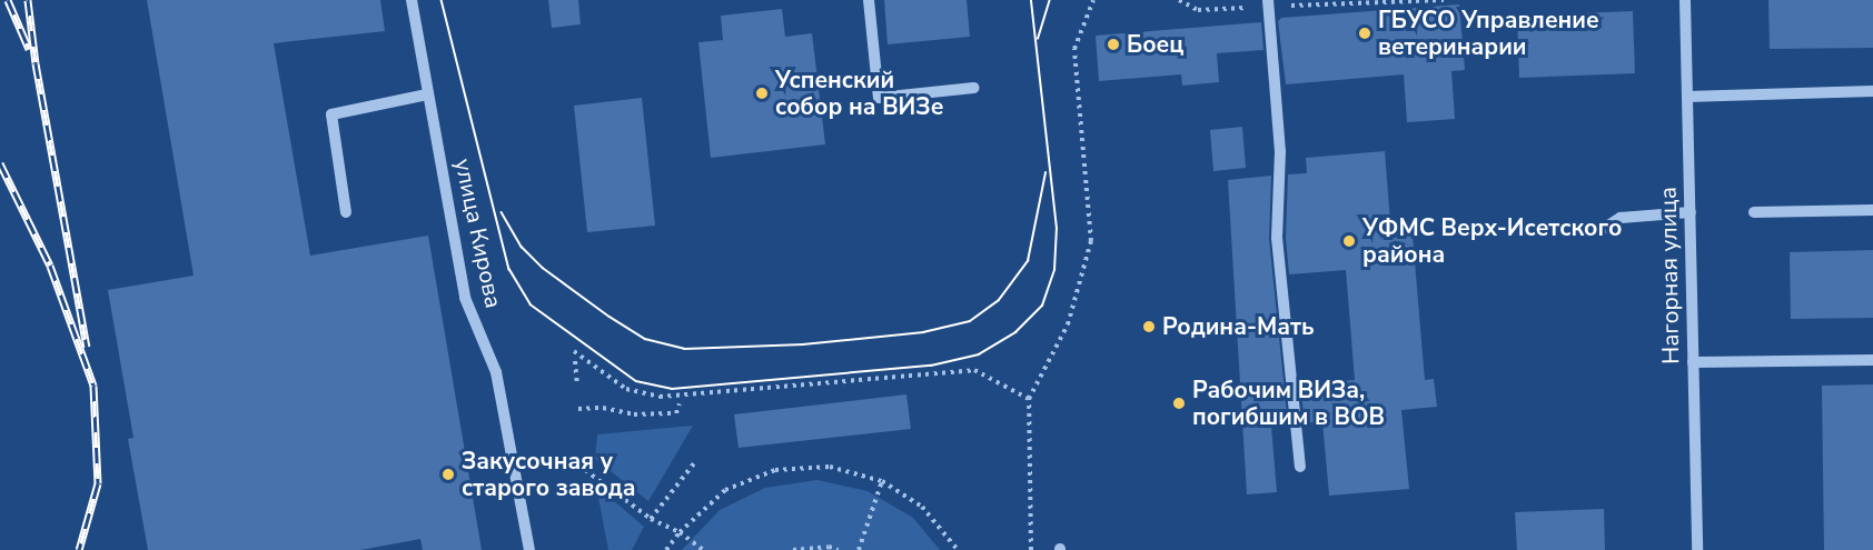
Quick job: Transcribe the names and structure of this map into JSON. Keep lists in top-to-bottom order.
{
  "streets": {
    "street": ["улица Кирова", "Нагорная улица"]
  },
  "places": [
    "ГБУСО Управление ветеринарии",
    "Боец",
    "Успенский собор на ВИЗе",
    "УФМС Верх-Исетского района",
    "Родина-Мать",
    "Рабочим ВИЗа, погибшим в ВОВ",
    "Закусочная у старого завода"
  ]
}
